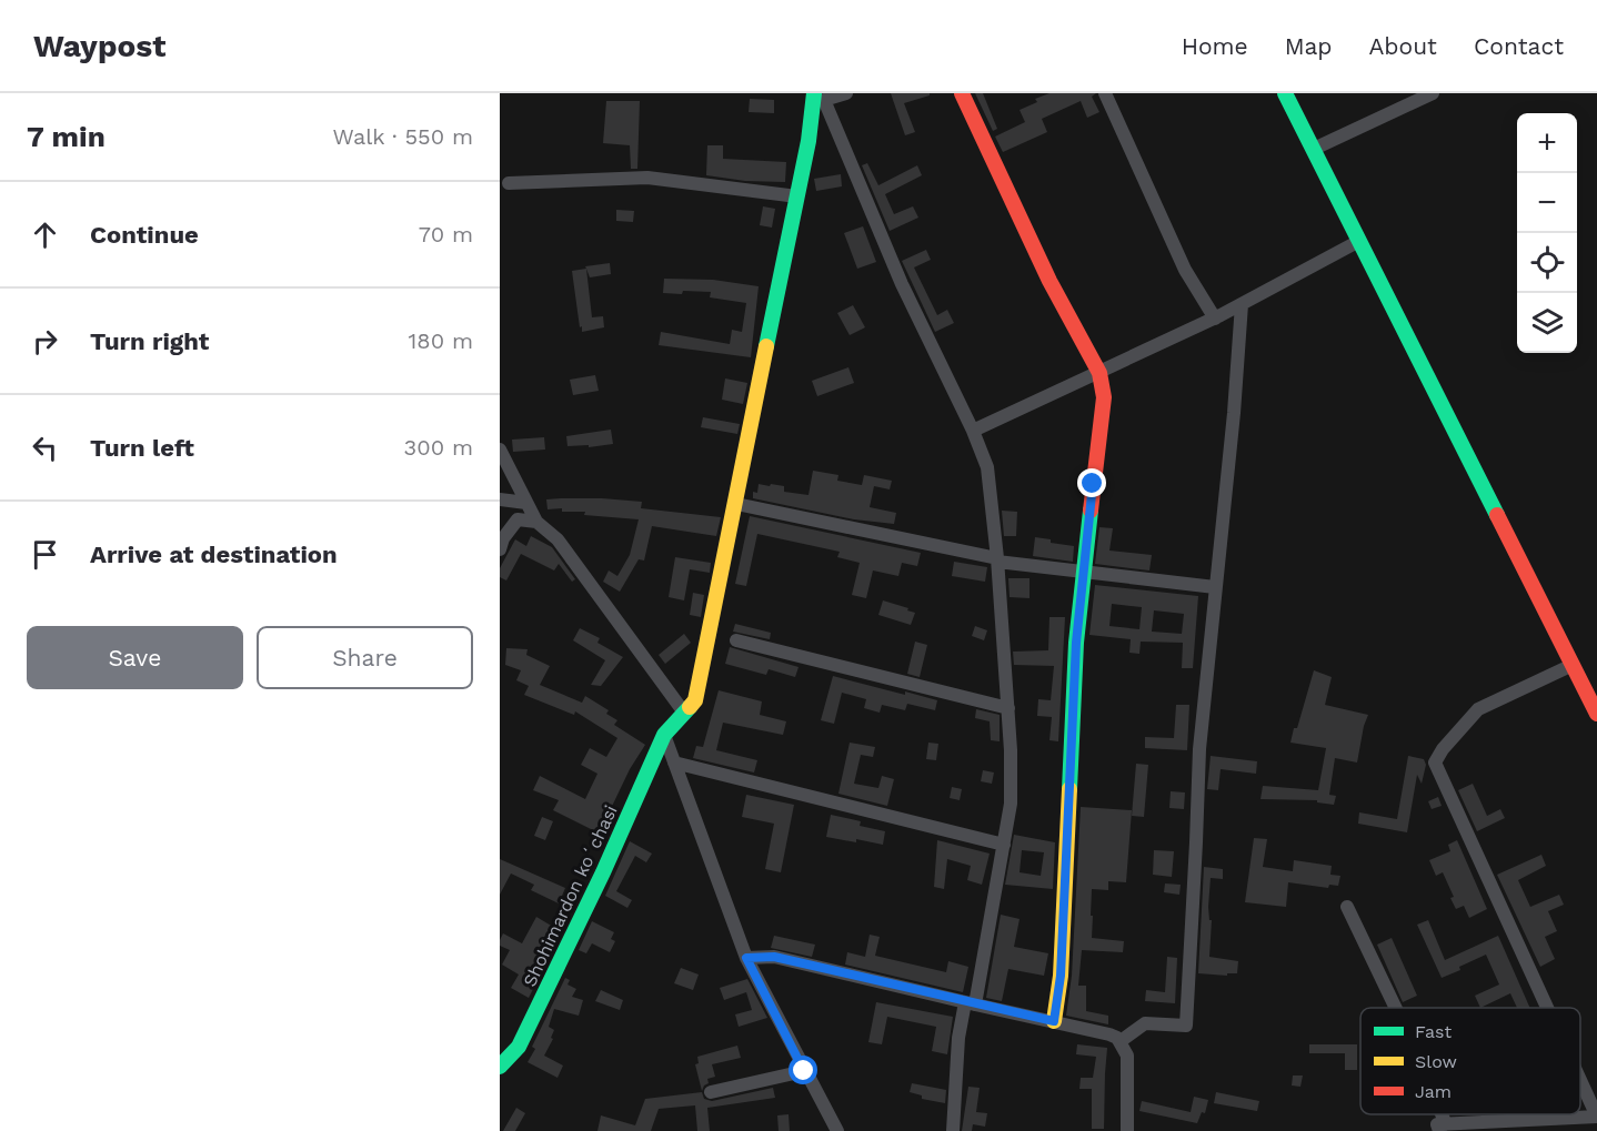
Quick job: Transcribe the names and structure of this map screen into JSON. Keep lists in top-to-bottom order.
{
  "streets": {
    "street": ["Shohimardon koʻchasi"]
  },
  "legend": ["Fast", "Slow", "Jam"],
  "page": {
    "header": "Waypost",
    "nav": [
      "Home",
      "Map",
      "About",
      "Contact"
    ],
    "heading": ["7 min", "Walk · 550 m"],
    "map_buttons": ["+", "−"],
    "list": [
      ["Continue", "70 m"],
      ["Turn right", "180 m"],
      ["Turn left", "300 m"],
      "Arrive at destination"
    ],
    "buttons": ["Save", "Share"]
  }
}
